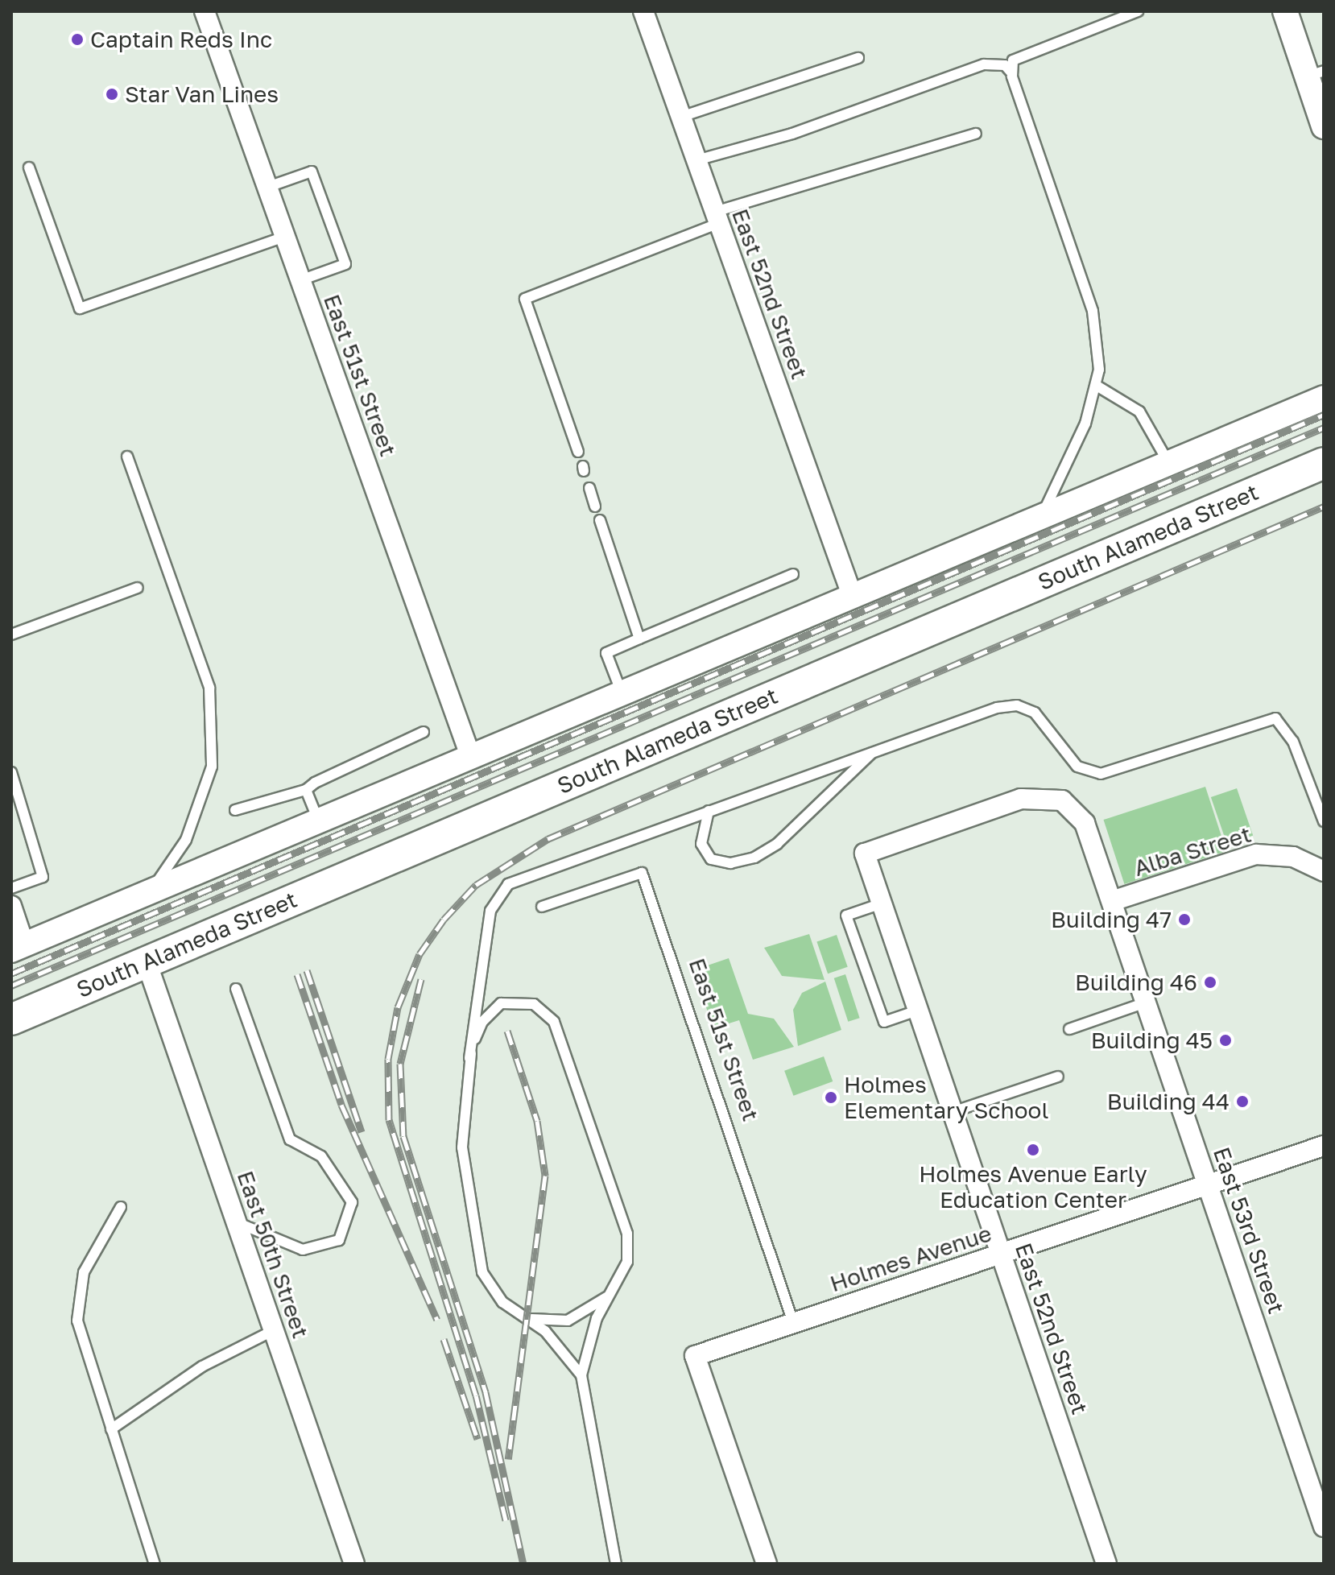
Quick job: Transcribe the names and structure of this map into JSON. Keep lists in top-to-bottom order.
{
  "streets": {
    "main road": ["South Alameda Street"],
    "street": [
      "East 52nd Street",
      "East 51st Street",
      "Alba Street",
      "East 53rd Street",
      "East 50th Street",
      "Holmes Avenue"
    ]
  },
  "crossings": [
    ["East 52nd Street", "East 53rd Street"],
    ["East 52nd Street", "Holmes Avenue"],
    ["East 51st Street", "Holmes Avenue"],
    ["South Alameda Street", "East 50th Street"],
    ["Alba Street", "East 53rd Street"],
    ["East 53rd Street", "Holmes Avenue"]
  ],
  "places": [
    "Captain Reds Inc",
    "Star Van Lines",
    "Building 47",
    "Building 46",
    "Building 45",
    "Holmes Elementary School",
    "Building 44",
    "Holmes Avenue Early Education Center"
  ]
}
